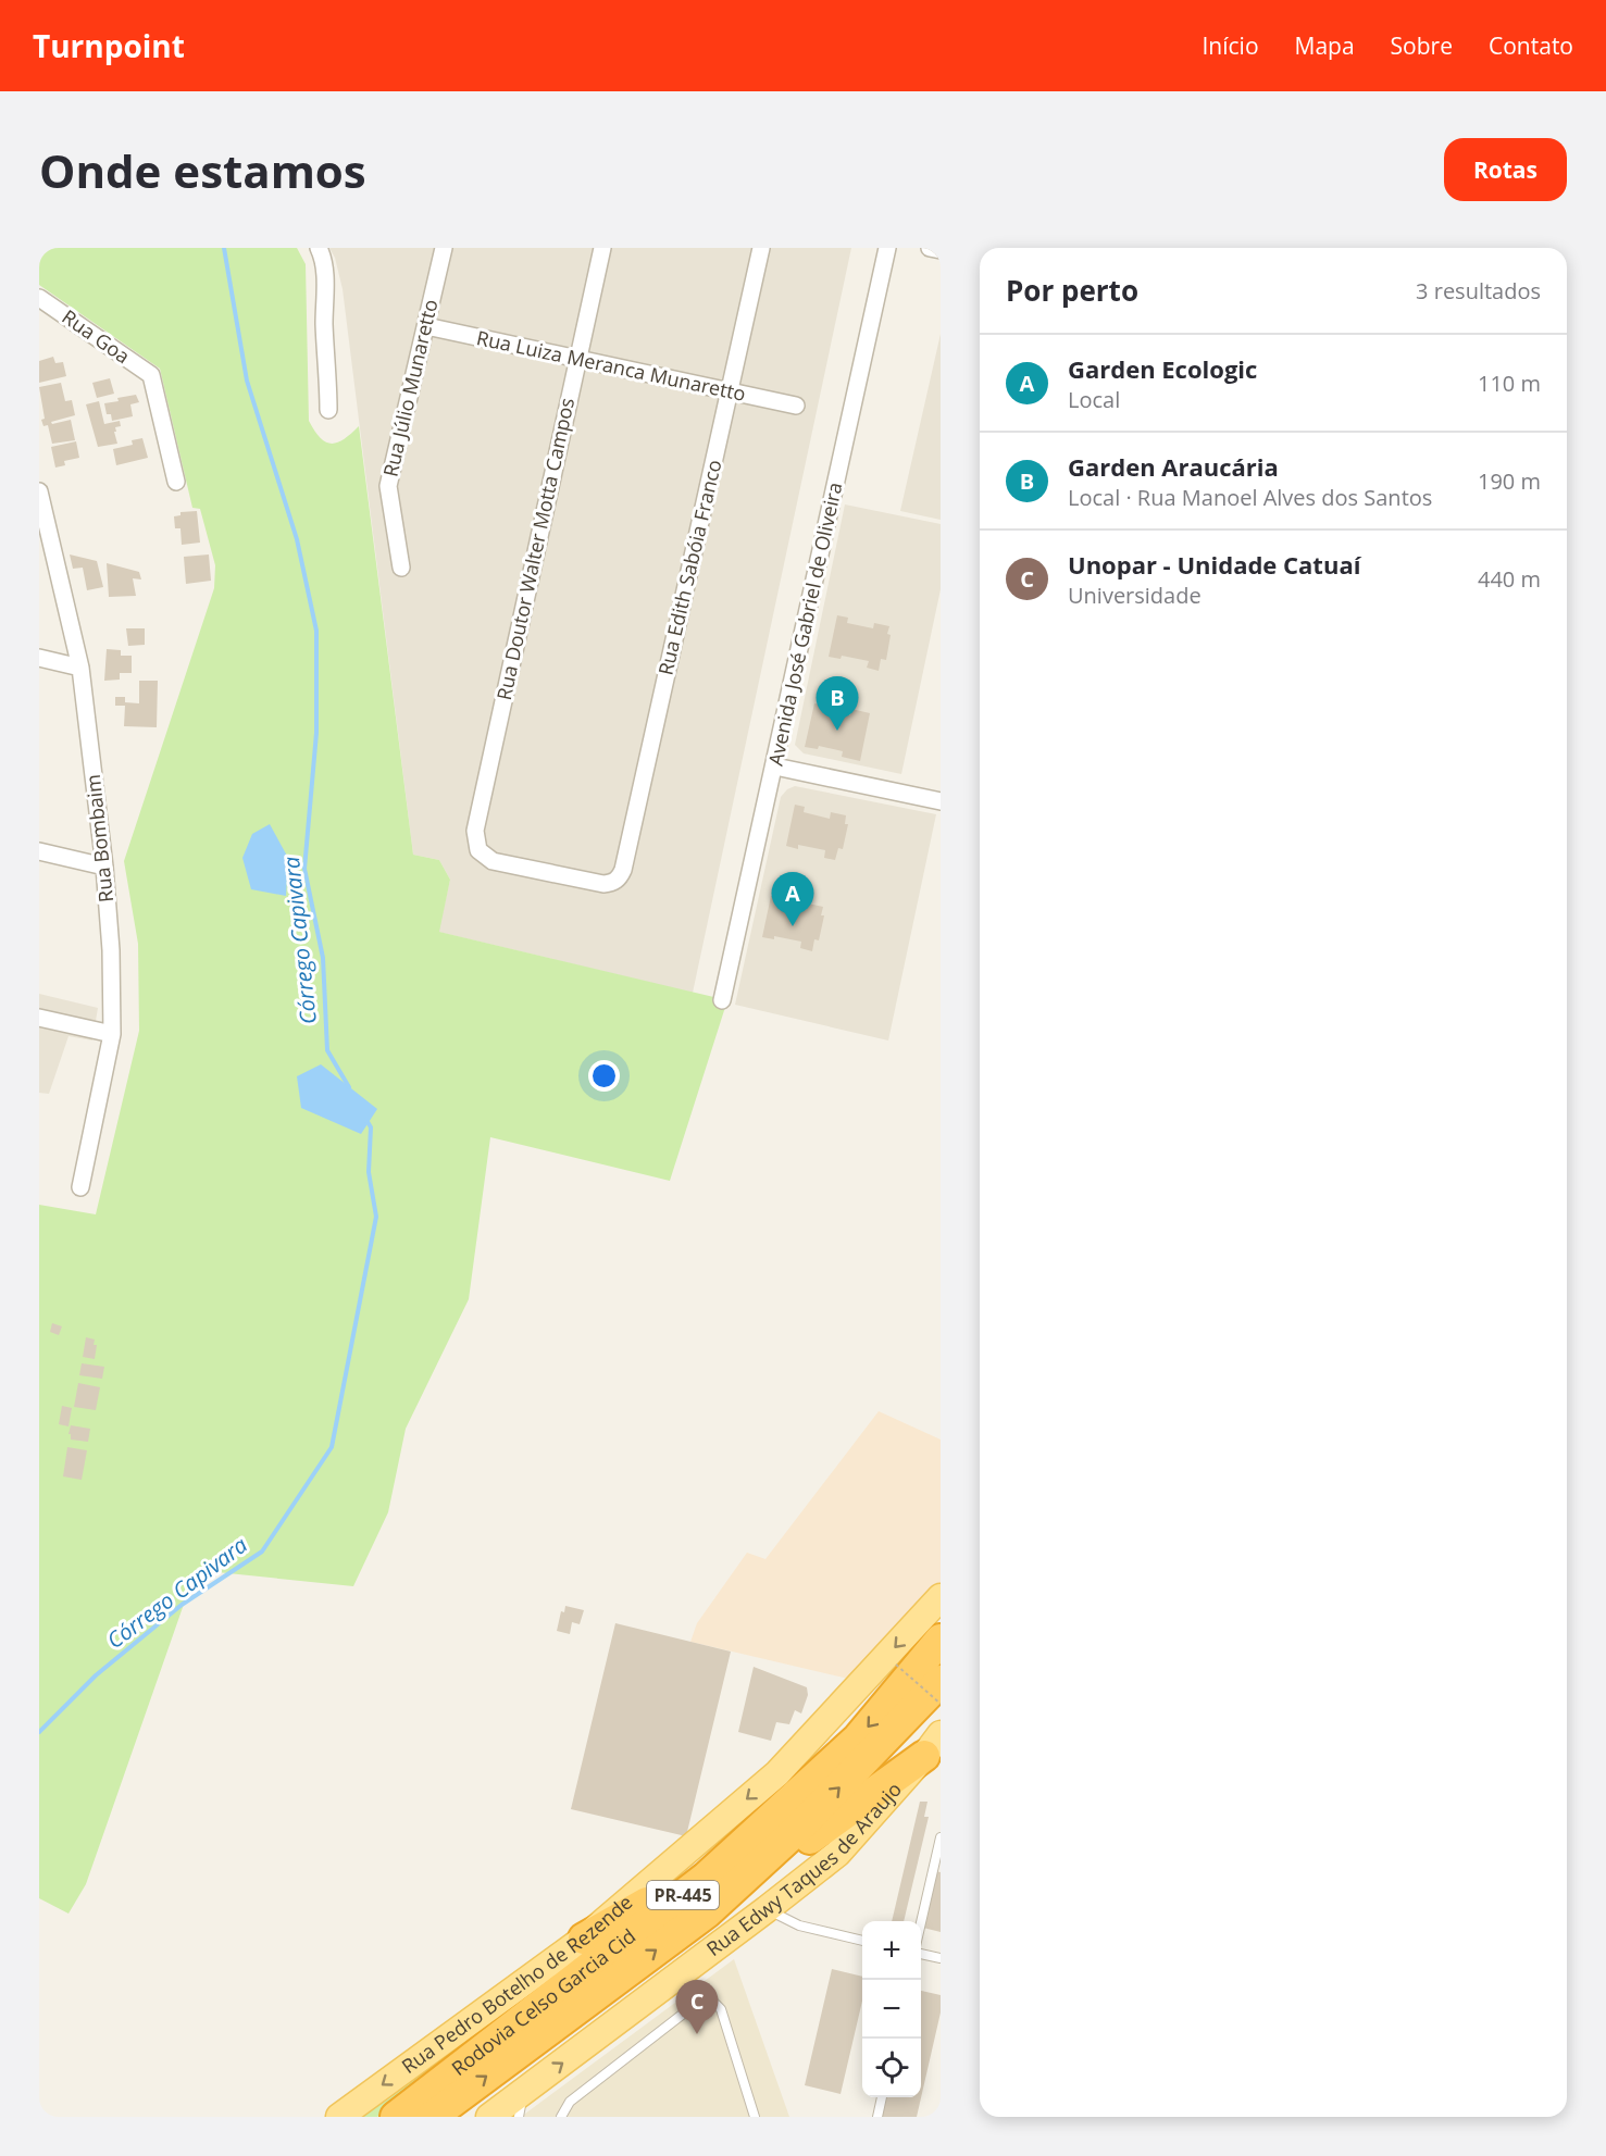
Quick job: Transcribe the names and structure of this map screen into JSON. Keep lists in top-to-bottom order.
{
  "streets": {
    "highway": ["PR-445", "Rodovia Celso Garcia Cid"],
    "main road": ["Rua Edwy Taques de Araujo", "Rua Pedro Botelho de Rezende"],
    "street": [
      "Rua Goa",
      "Rua Luiza Meranca Munaretto",
      "Rua Júlio Munaretto",
      "Rua Doutor Walter Motta Campos",
      "Rua Edith Sabóia Franco",
      "Avenida José Gabriel de Oliveira",
      "Rua Bombaim"
    ]
  },
  "crossings": [
    ["Rua Luiza Meranca Munaretto", "Rua Júlio Munaretto"],
    ["Rua Luiza Meranca Munaretto", "Rua Doutor Walter Motta Campos"],
    ["Rua Luiza Meranca Munaretto", "Rua Edith Sabóia Franco"],
    ["Rua Doutor Walter Motta Campos", "Rua Edith Sabóia Franco"]
  ],
  "one_way": ["Rua Edwy Taques de Araujo", "Rua Pedro Botelho de Rezende"],
  "water": ["Córrego Capivara"],
  "page": {
    "header": "Turnpoint",
    "nav": [
      "Início",
      "Mapa",
      "Sobre",
      "Contato"
    ],
    "buttons": "Rotas",
    "title": "Onde estamos",
    "heading": ["Por perto", "3 resultados"],
    "list": [
      {
        "mark": "A",
        "name": "Garden Ecologic",
        "note": "Local",
        "value": "110 m"
      },
      {
        "mark": "B",
        "name": "Garden Araucária",
        "note": "Local · Rua Manoel Alves dos Santos",
        "value": "190 m"
      },
      {
        "mark": "C",
        "name": "Unopar - Unidade Catuaí",
        "note": "Universidade",
        "value": "440 m"
      }
    ],
    "pins": ["B", "A", "C"],
    "map_buttons": ["+", "−"]
  }
}
